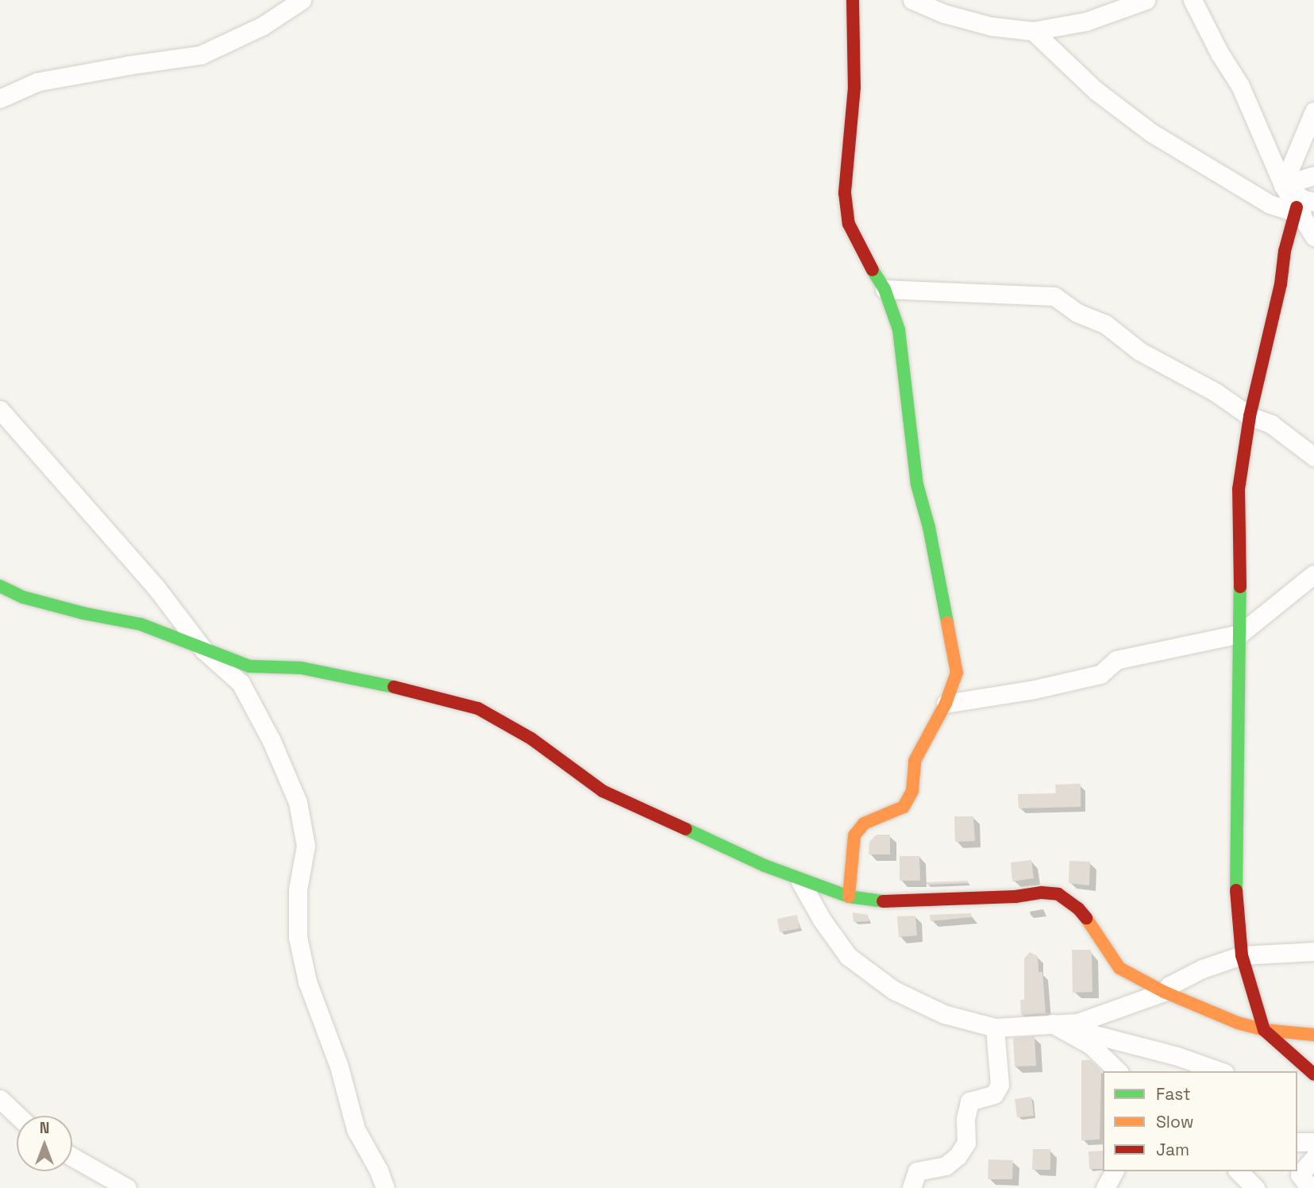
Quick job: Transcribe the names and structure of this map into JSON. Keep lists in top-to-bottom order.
{
  "legend": ["Fast", "Slow", "Jam"],
  "north": "top"
}
